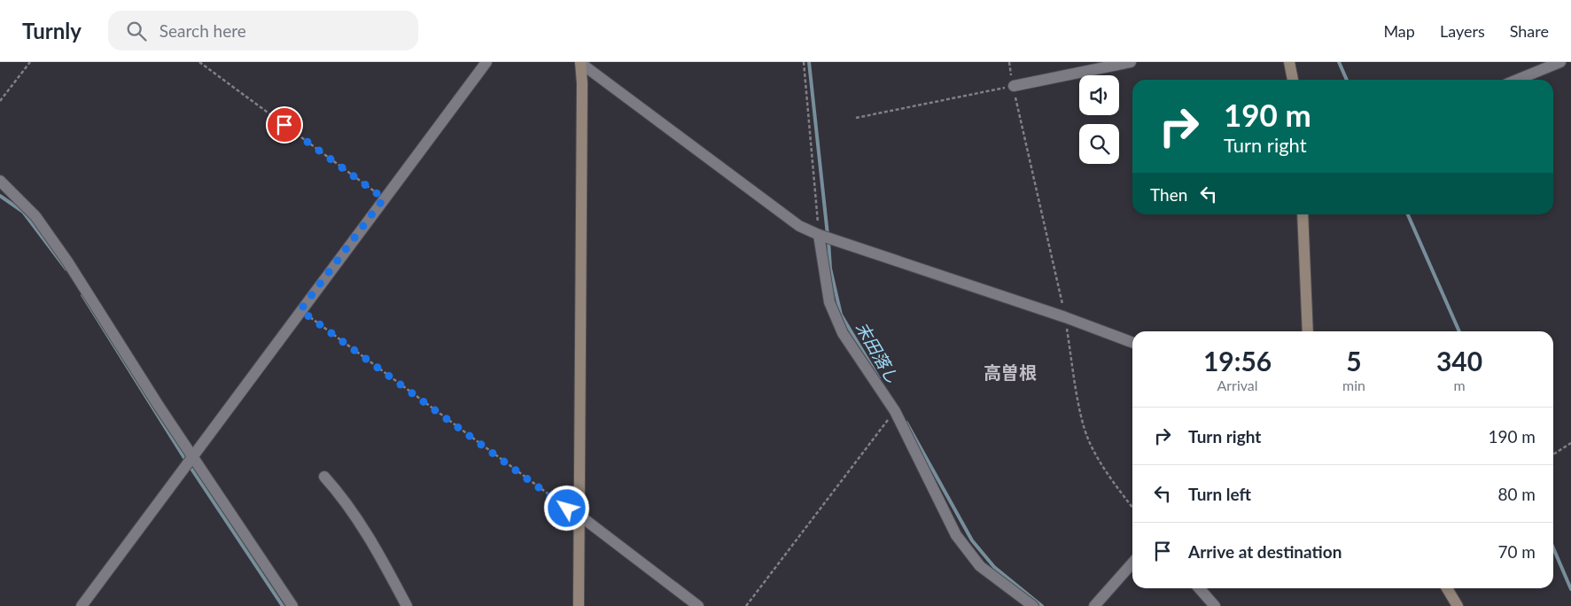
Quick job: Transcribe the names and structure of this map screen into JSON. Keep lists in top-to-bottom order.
{
  "districts": ["高曽根"],
  "water": ["末田落し"],
  "page": {
    "header": "Turnly",
    "search": "Search here",
    "nav": ["Map", "Layers", "Share"],
    "turn": ["190 m", "Turn right"],
    "then": "Then",
    "eta": [
      "19:56",
      "Arrival",
      "5",
      "min",
      "340",
      "m"
    ],
    "list": [
      {
        "name": "Turn right",
        "value": "190 m"
      },
      {
        "name": "Turn left",
        "value": "80 m"
      },
      {
        "name": "Arrive at destination",
        "value": "70 m"
      }
    ]
  }
}
